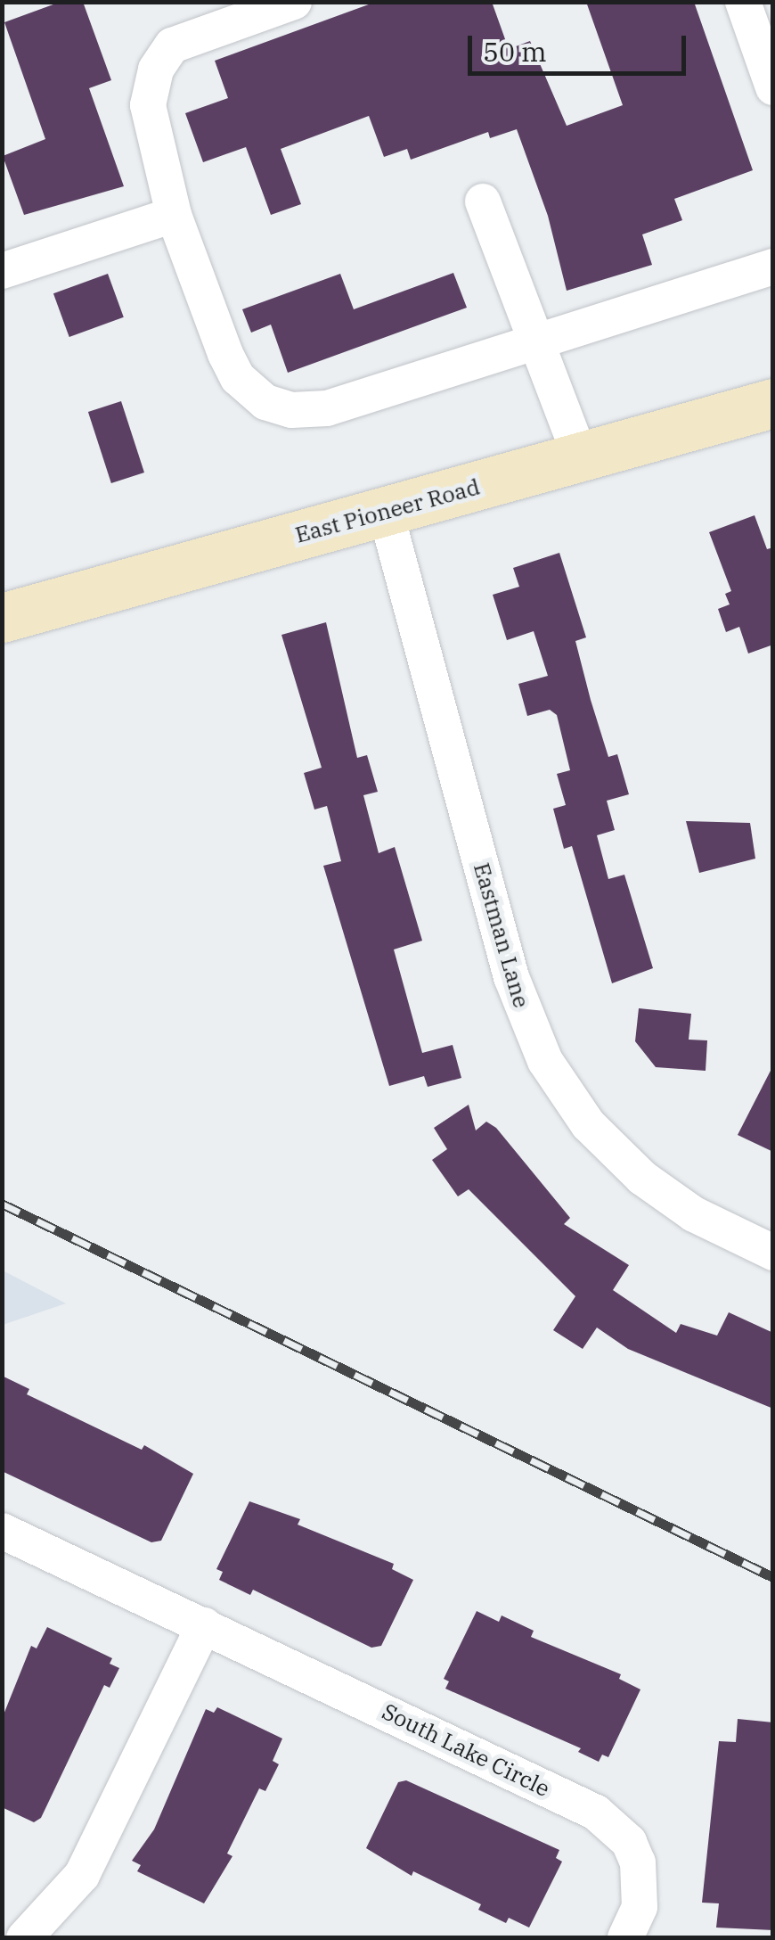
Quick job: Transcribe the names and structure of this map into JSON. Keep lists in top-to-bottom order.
{
  "streets": {
    "main road": ["East Pioneer Road"],
    "street": ["Eastman Lane", "South Lake Circle"]
  },
  "crossings": [
    ["East Pioneer Road", "Eastman Lane"]
  ],
  "scale_bar": "50 m"
}
